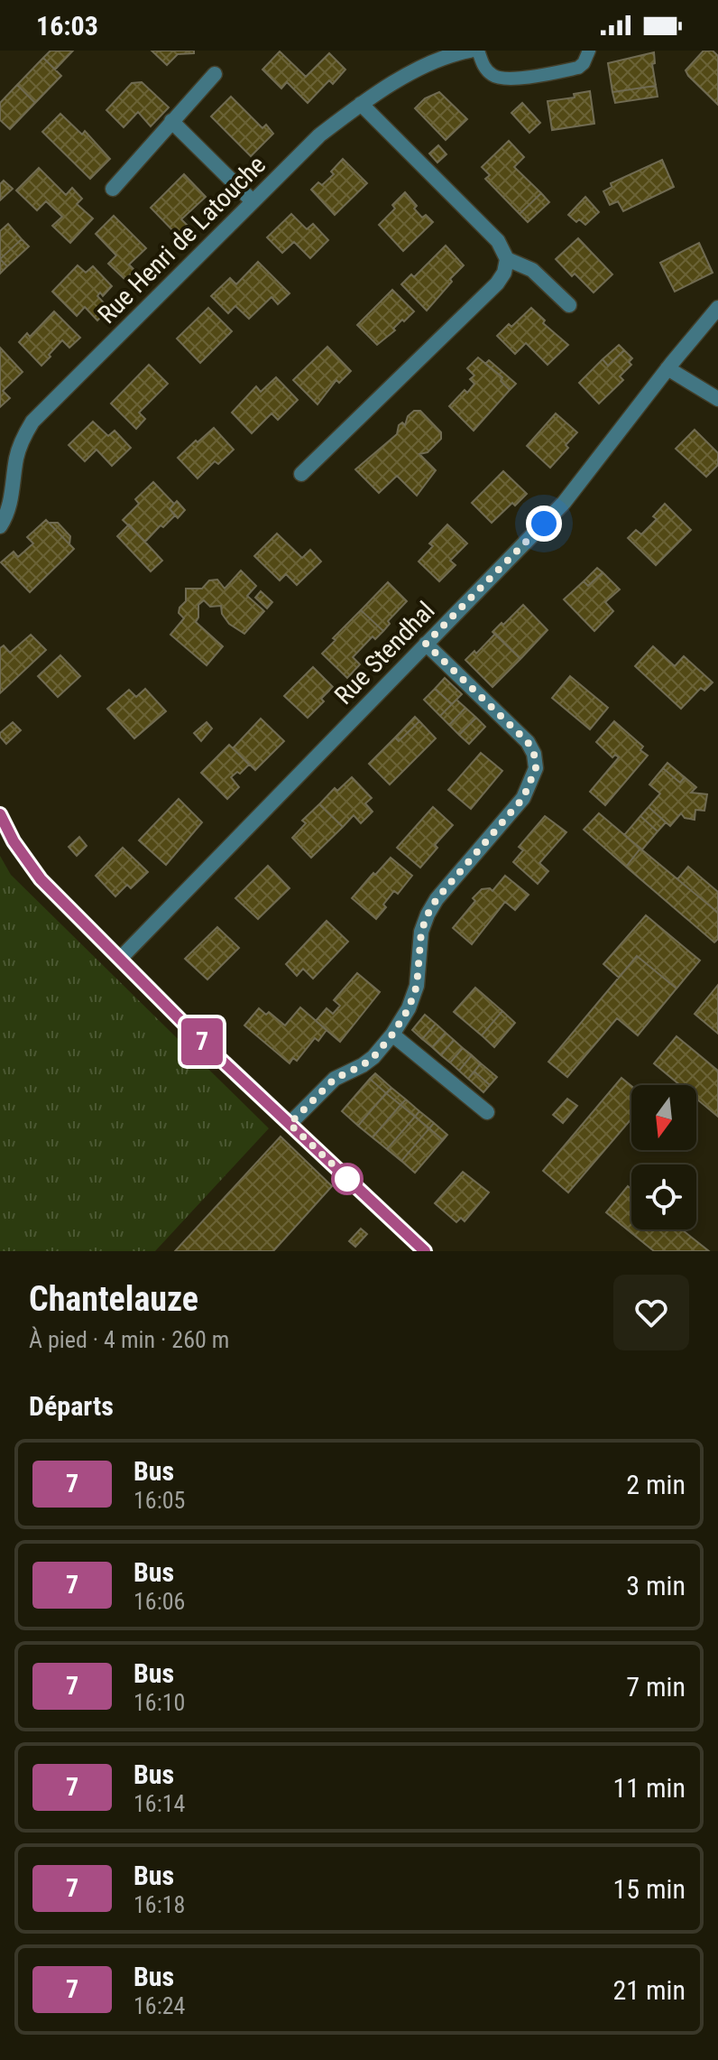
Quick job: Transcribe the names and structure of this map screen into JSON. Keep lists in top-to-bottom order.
{
  "streets": {
    "street": ["Rue Henri de Latouche", "Rue Stendhal"]
  },
  "lines": ["bus line 7"],
  "north": "bottom",
  "page": {
    "status": "16:03",
    "on_map": "7",
    "heading": [
      ["Chantelauze", "À pied · 4 min · 260 m"],
      "Départs"
    ],
    "list": [
      {
        "mark": "7",
        "name": "Bus",
        "note": "16:05",
        "value": "2 min"
      },
      {
        "mark": "7",
        "name": "Bus",
        "note": "16:06",
        "value": "3 min"
      },
      {
        "mark": "7",
        "name": "Bus",
        "note": "16:10",
        "value": "7 min"
      },
      {
        "mark": "7",
        "name": "Bus",
        "note": "16:14",
        "value": "11 min"
      },
      {
        "mark": "7",
        "name": "Bus",
        "note": "16:18",
        "value": "15 min"
      },
      {
        "mark": "7",
        "name": "Bus",
        "note": "16:24",
        "value": "21 min"
      }
    ]
  }
}
